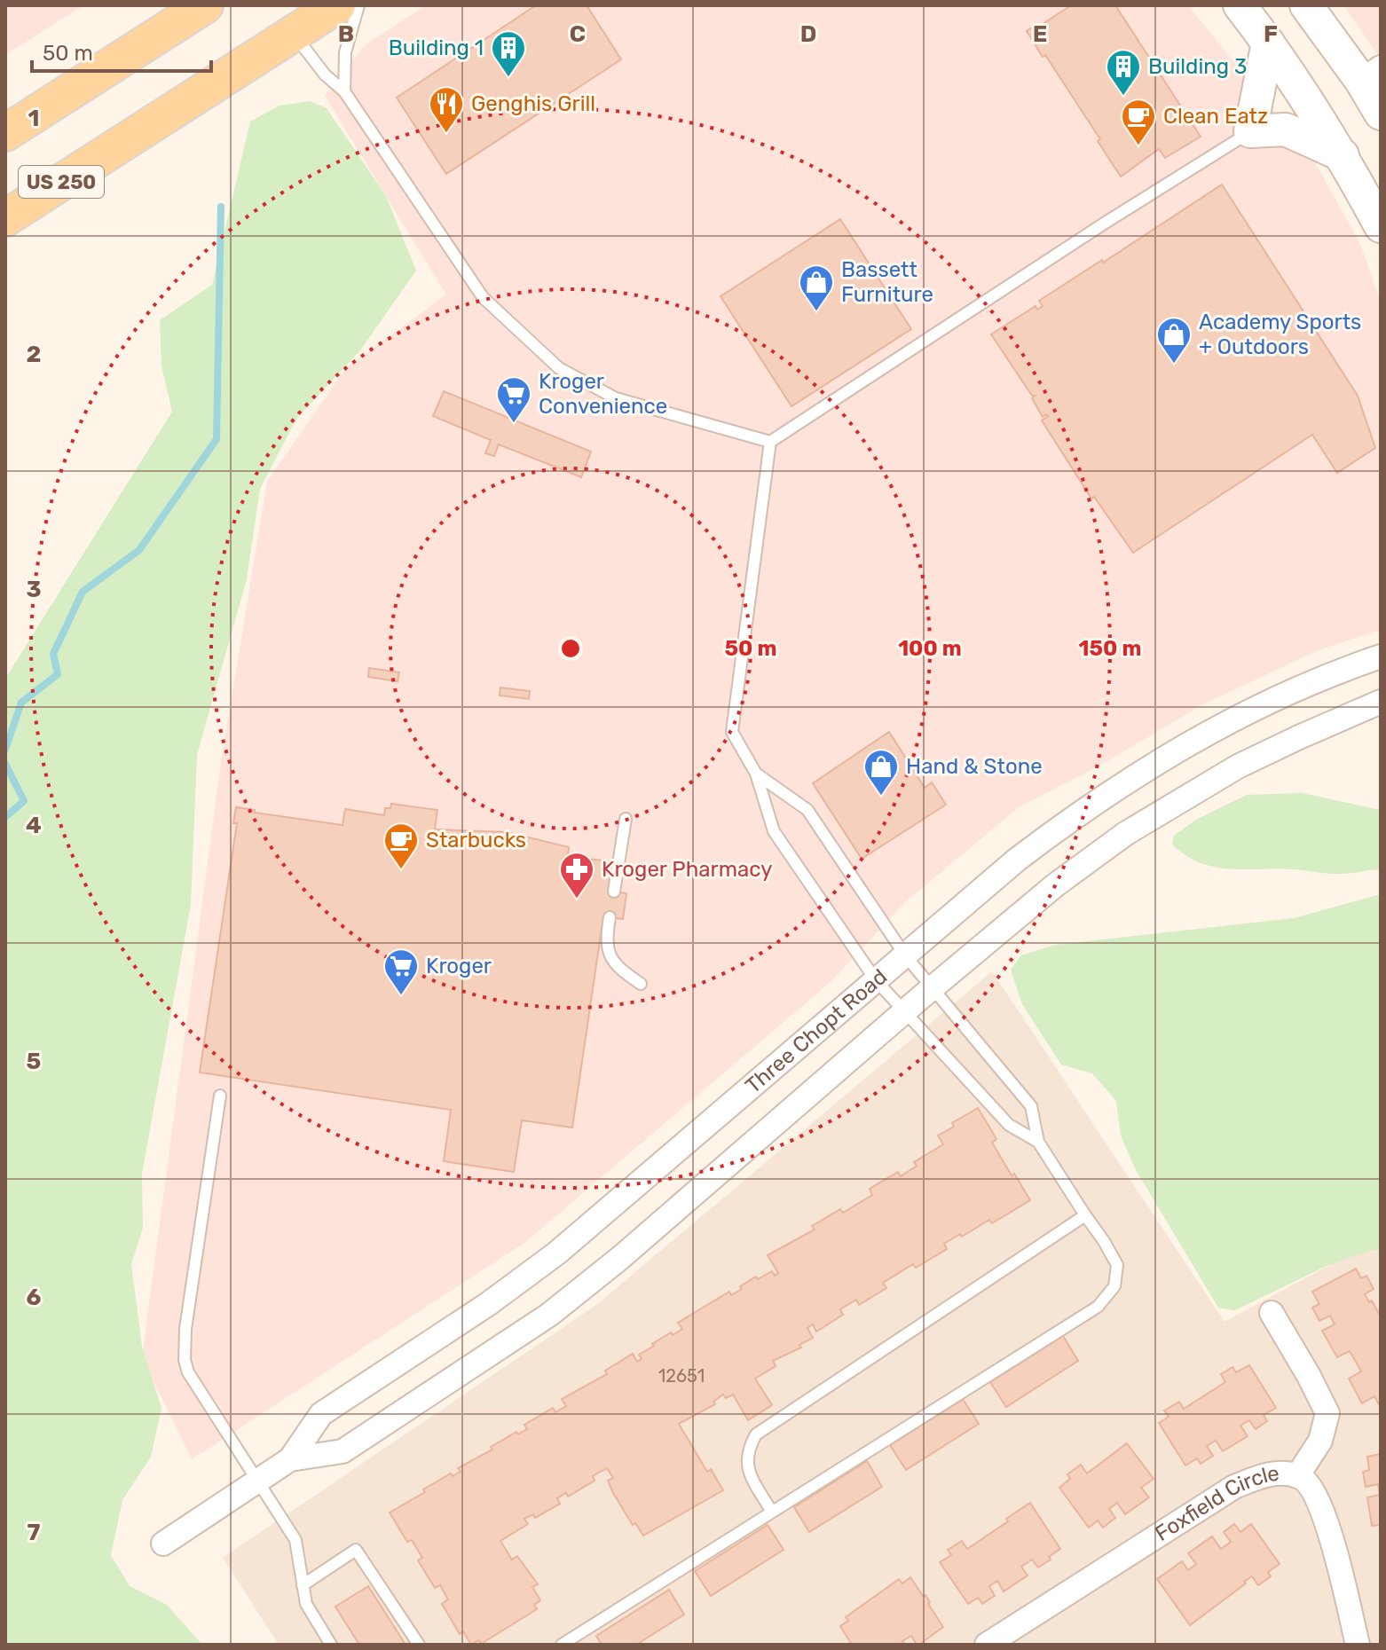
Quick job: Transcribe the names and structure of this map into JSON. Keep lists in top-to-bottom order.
{
  "streets": {
    "main road": ["US 250"],
    "street": ["Three Chopt Road", "Foxfield Circle"]
  },
  "places": {
    "building": ["Building 1", "Building 3"],
    "restaurant": ["Genghis Grill"],
    "cafe": ["Clean Eatz", "Starbucks"],
    "shop": ["Bassett Furniture", "Academy Sports + Outdoors", "Hand & Stone"],
    "supermarket": ["Kroger Convenience", "Kroger"],
    "pharmacy": ["Kroger Pharmacy"]
  },
  "house_numbers": ["12651"],
  "scale_bar": "50 m",
  "grid": {
    "columns": [
      "B",
      "C",
      "D",
      "E",
      "F"
    ],
    "rows": [
      "1",
      "2",
      "3",
      "4",
      "5",
      "6",
      "7"
    ]
  },
  "rings": ["50 m", "100 m", "150 m"]
}
